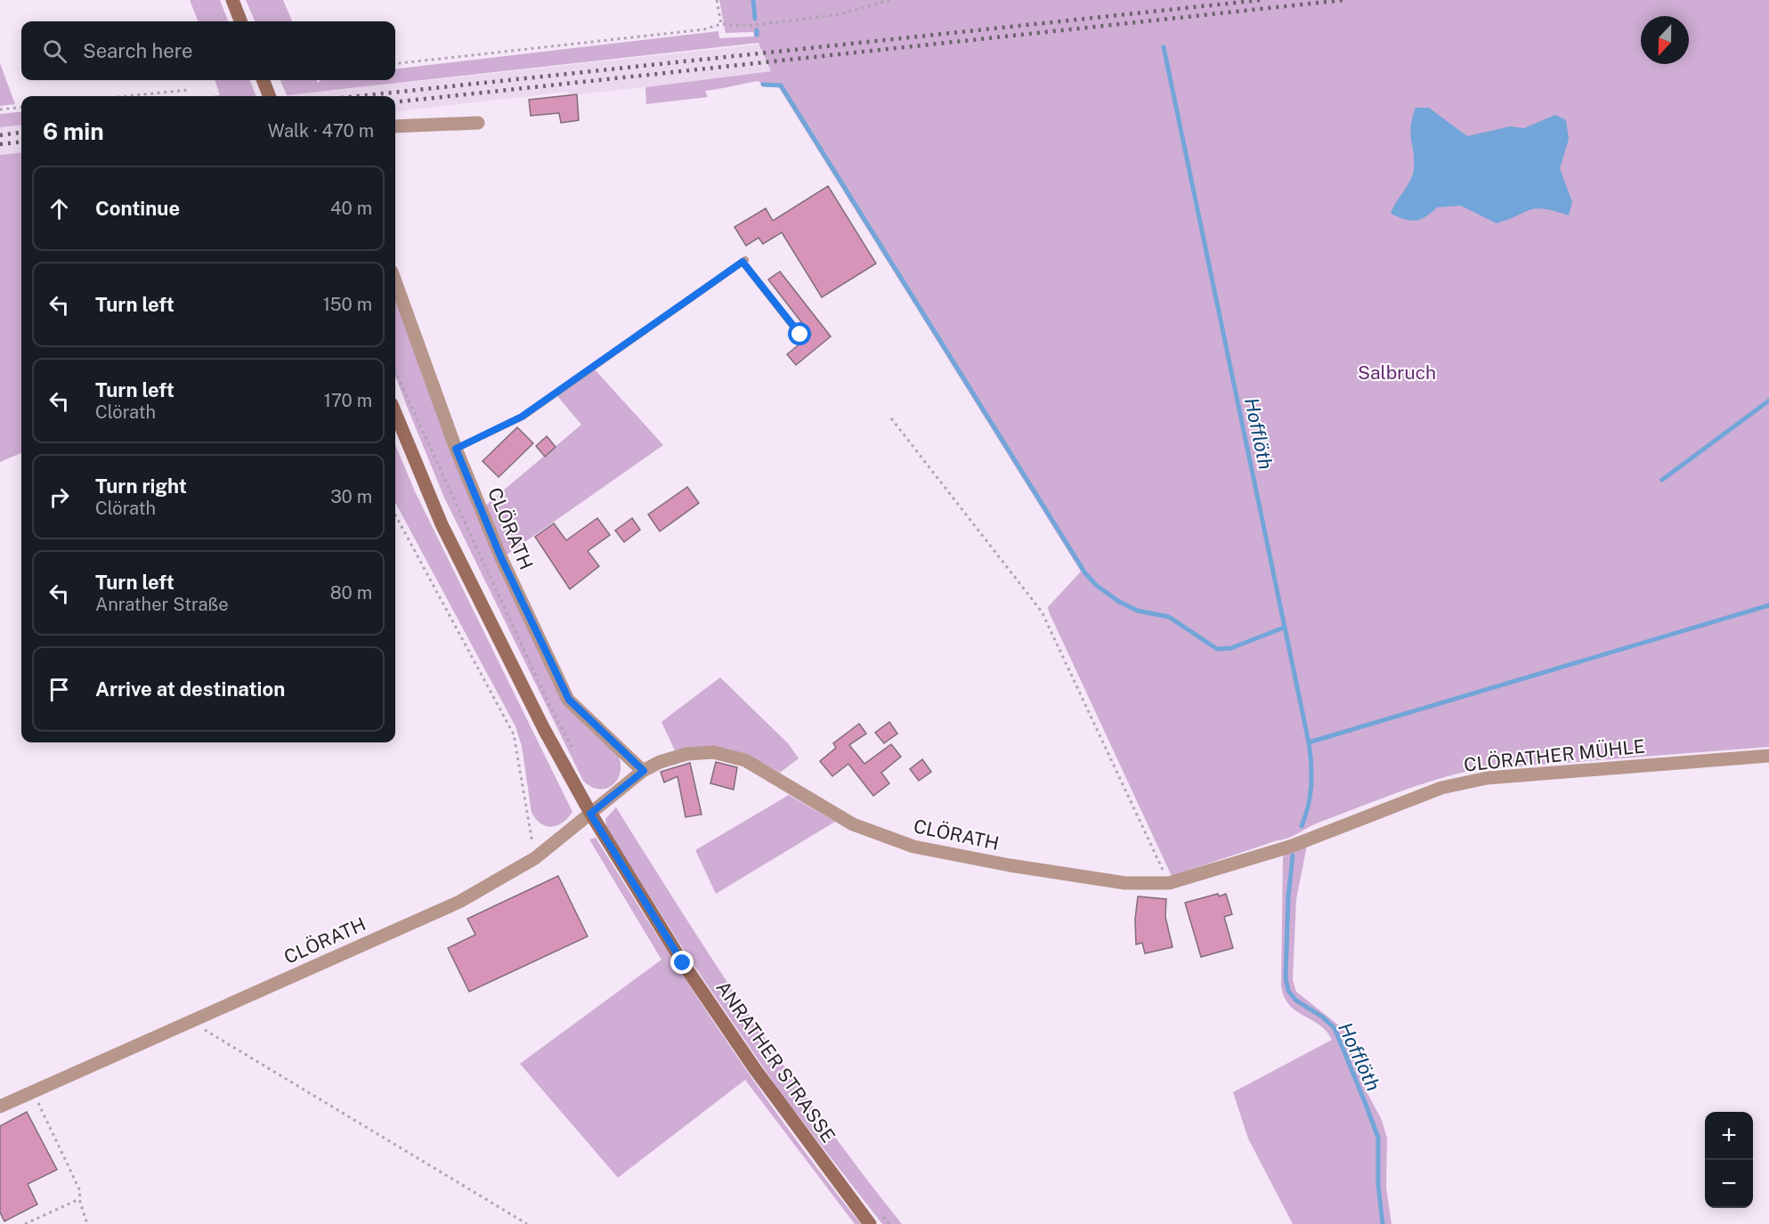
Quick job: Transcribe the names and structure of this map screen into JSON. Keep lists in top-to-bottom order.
{
  "streets": {
    "main road": ["ANRATHER STRASSE"],
    "street": ["CLÖRATH", "CLÖRATHER MÜHLE"]
  },
  "crossings": [
    ["CLÖRATH", "CLÖRATHER MÜHLE"],
    ["CLÖRATH", "ANRATHER STRASSE"]
  ],
  "water": ["Hofflöth"],
  "parks": ["Salbruch"],
  "north": "bottom",
  "page": {
    "search": "Search here",
    "heading": ["6 min", "Walk · 470 m"],
    "list": [
      ["Continue", "40 m"],
      ["Turn left", "150 m"],
      ["Turn left", "Clörath", "170 m"],
      ["Turn right", "Clörath", "30 m"],
      ["Turn left", "Anrather Straße", "80 m"],
      "Arrive at destination"
    ],
    "map_buttons": ["+", "−"]
  }
}
